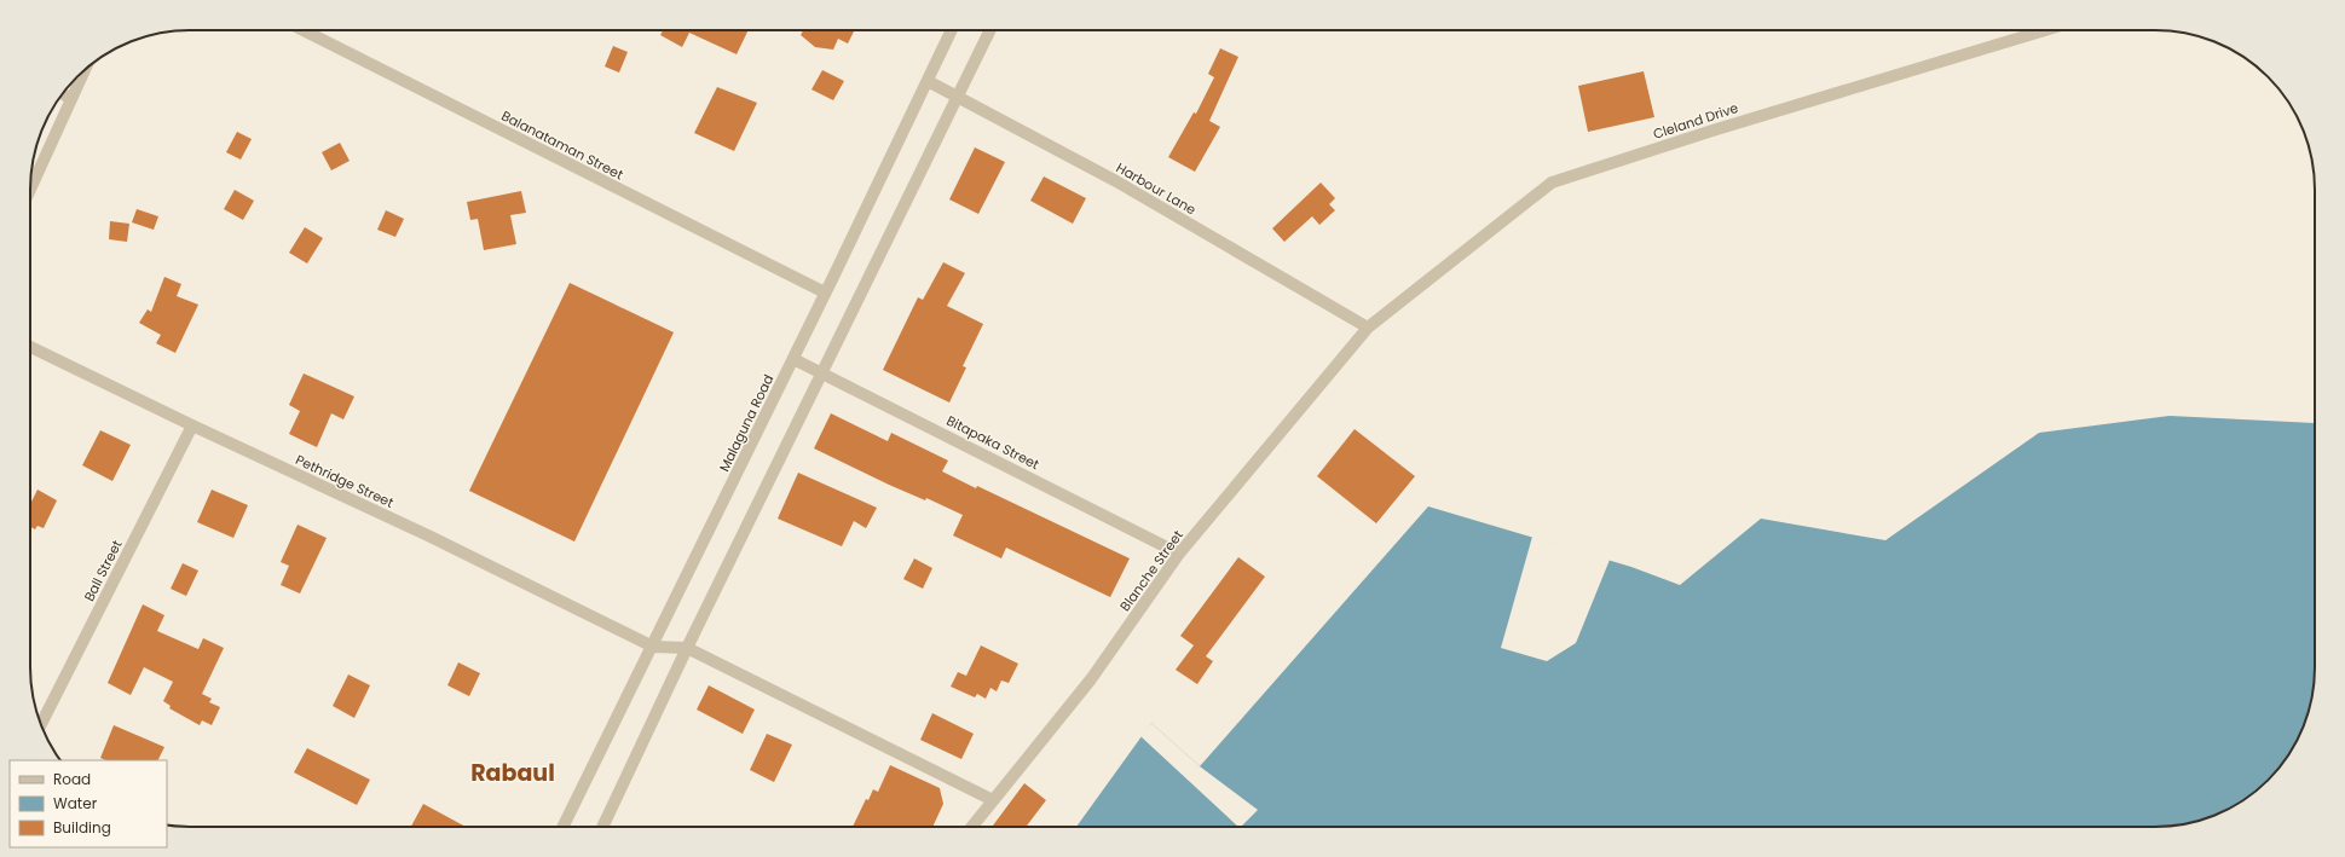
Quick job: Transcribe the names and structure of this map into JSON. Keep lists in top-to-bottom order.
{
  "streets": {
    "street": [
      "Cleland Drive",
      "Balanataman Street",
      "Harbour Lane",
      "Malaguna Road",
      "Bitapaka Street",
      "Pethridge Street",
      "Ball Street",
      "Blanche Street"
    ]
  },
  "crossings": [
    ["Cleland Drive", "Harbour Lane"],
    ["Cleland Drive", "Blanche Street"],
    ["Balanataman Street", "Malaguna Road"],
    ["Harbour Lane", "Malaguna Road"],
    ["Harbour Lane", "Blanche Street"],
    ["Malaguna Road", "Bitapaka Street"],
    ["Malaguna Road", "Pethridge Street"],
    ["Bitapaka Street", "Blanche Street"],
    ["Pethridge Street", "Ball Street"]
  ],
  "districts": ["Rabaul"],
  "legend": ["Road", "Water", "Building"]
}
